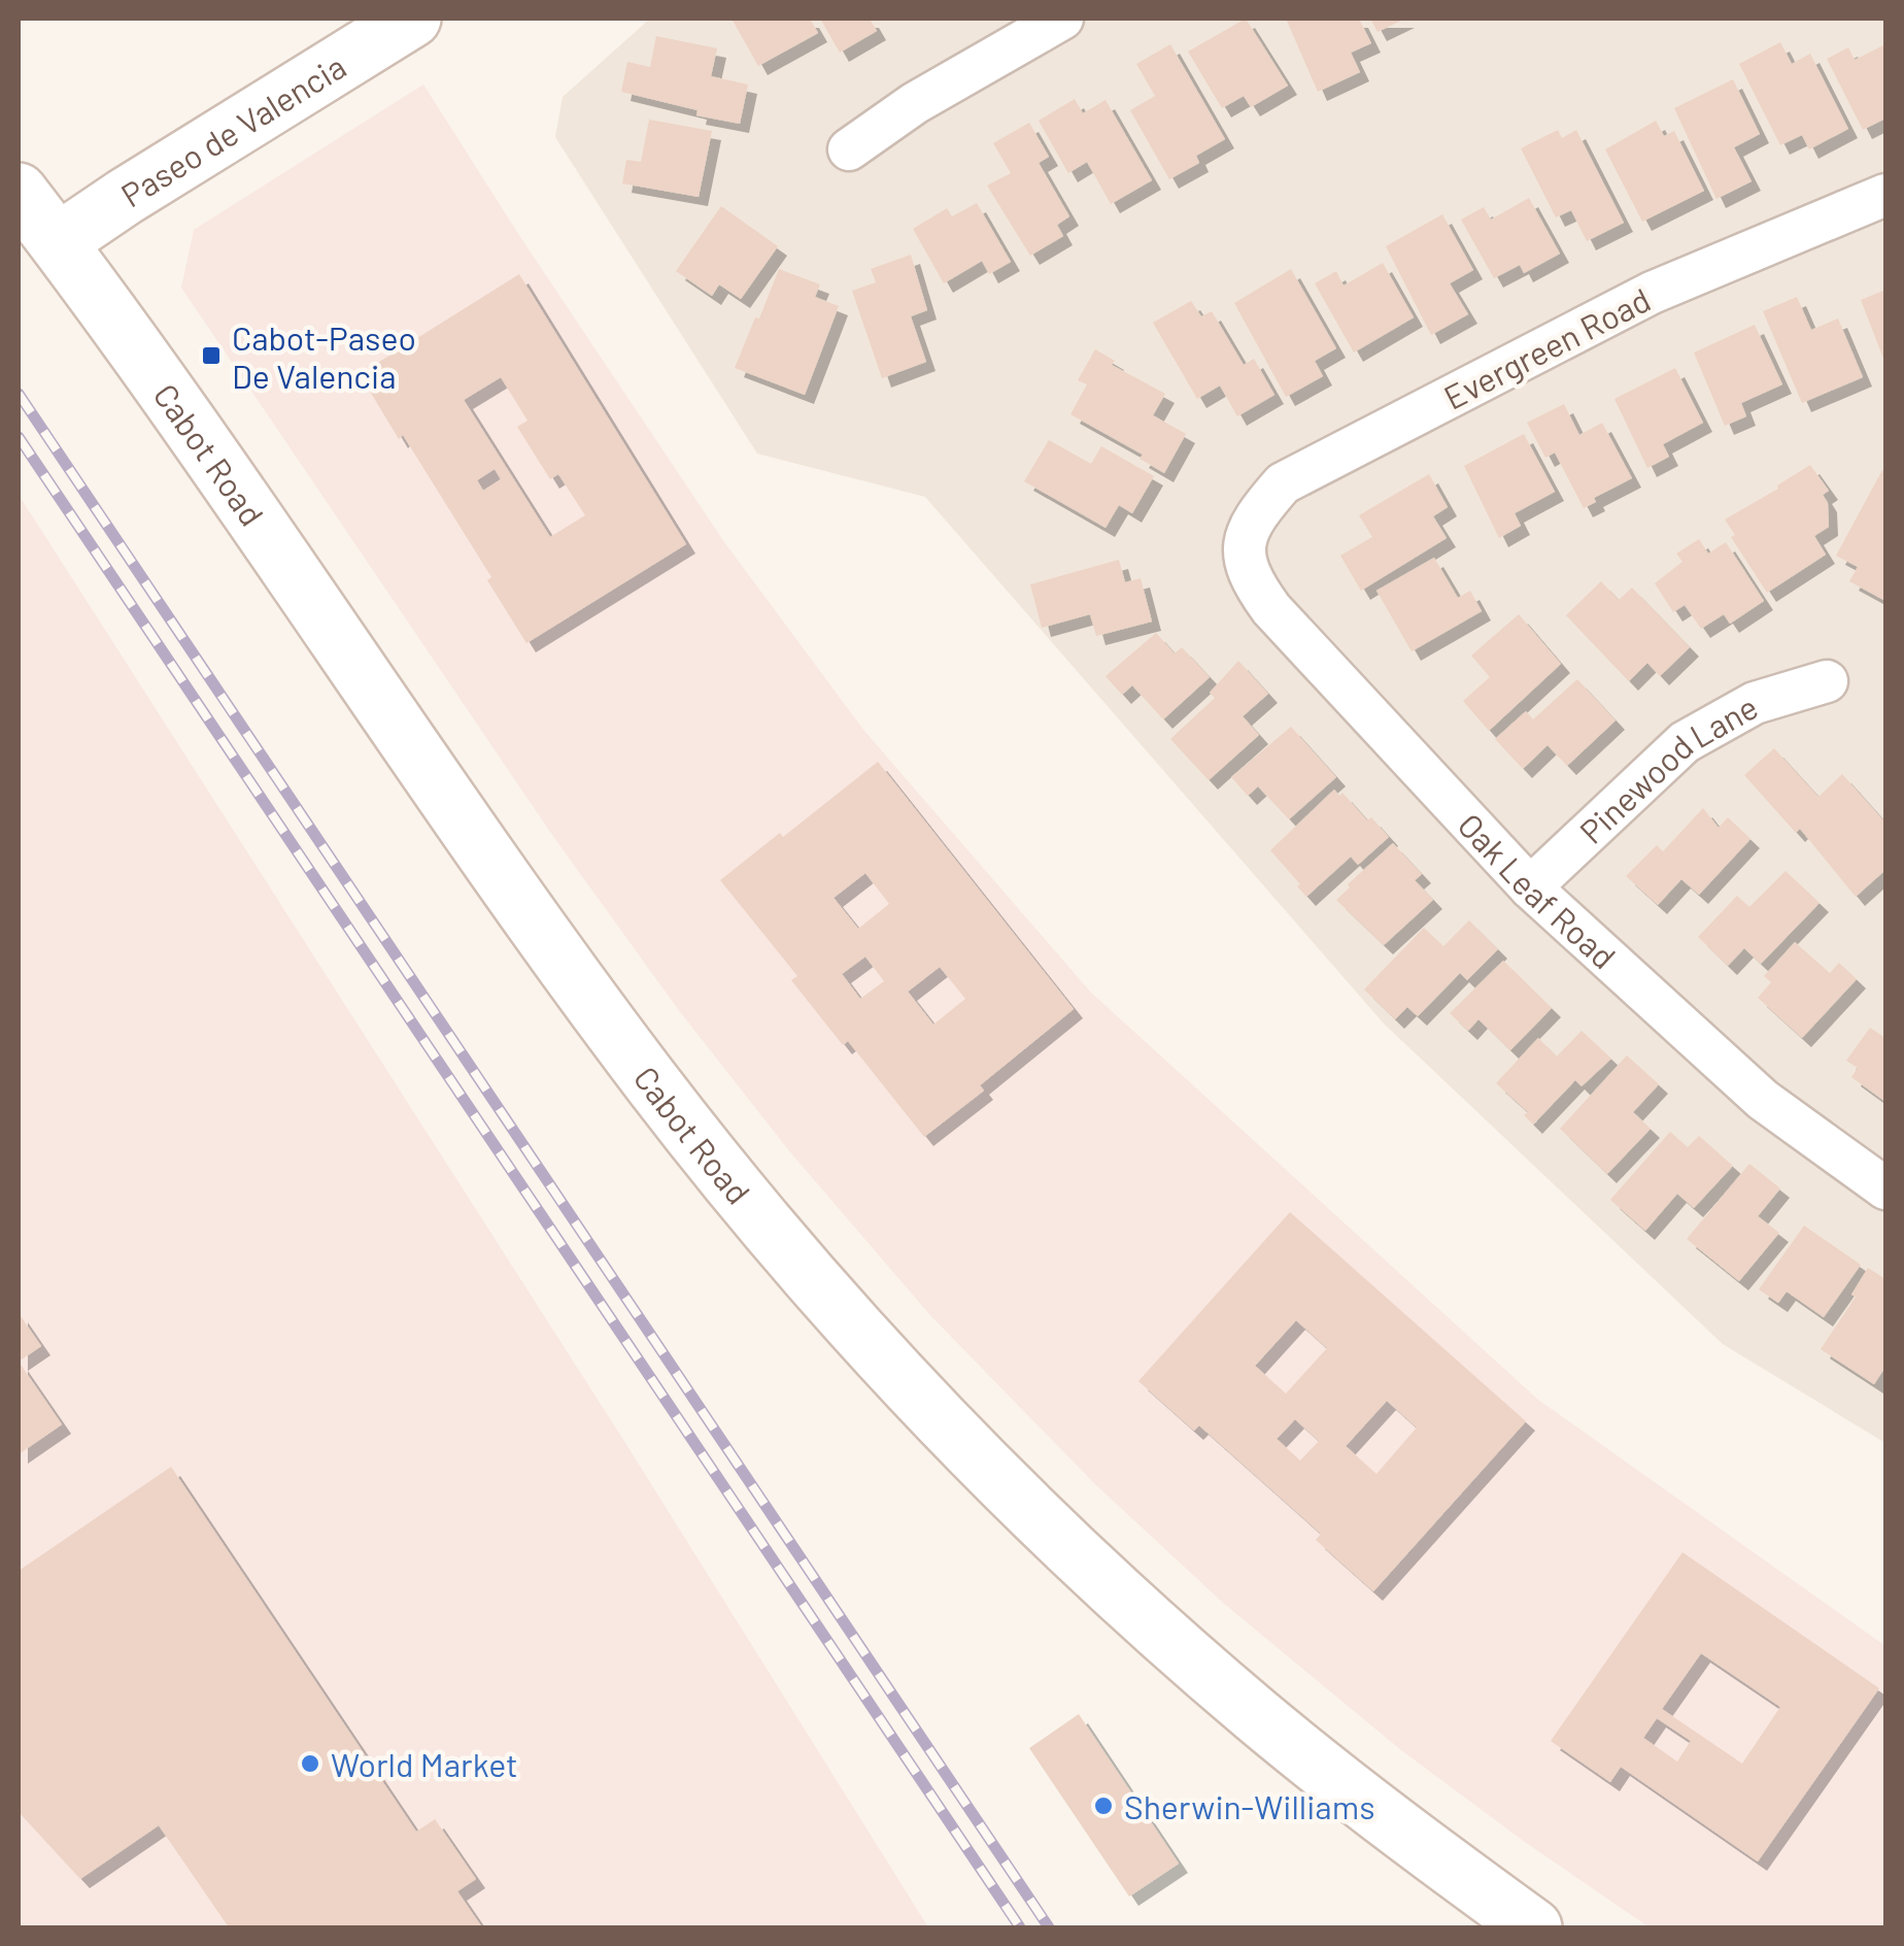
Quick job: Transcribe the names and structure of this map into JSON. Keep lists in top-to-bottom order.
{
  "streets": {
    "main road": ["Paseo de Valencia", "Cabot Road"],
    "street": ["Evergreen Road", "Pinewood Lane", "Oak Leaf Road"]
  },
  "crossings": [
    ["Paseo de Valencia", "Cabot Road"],
    ["Evergreen Road", "Oak Leaf Road"],
    ["Pinewood Lane", "Oak Leaf Road"]
  ],
  "places": {
    "transit": ["Cabot-Paseo De Valencia"],
    "other": ["World Market", "Sherwin-Williams"]
  }
}
